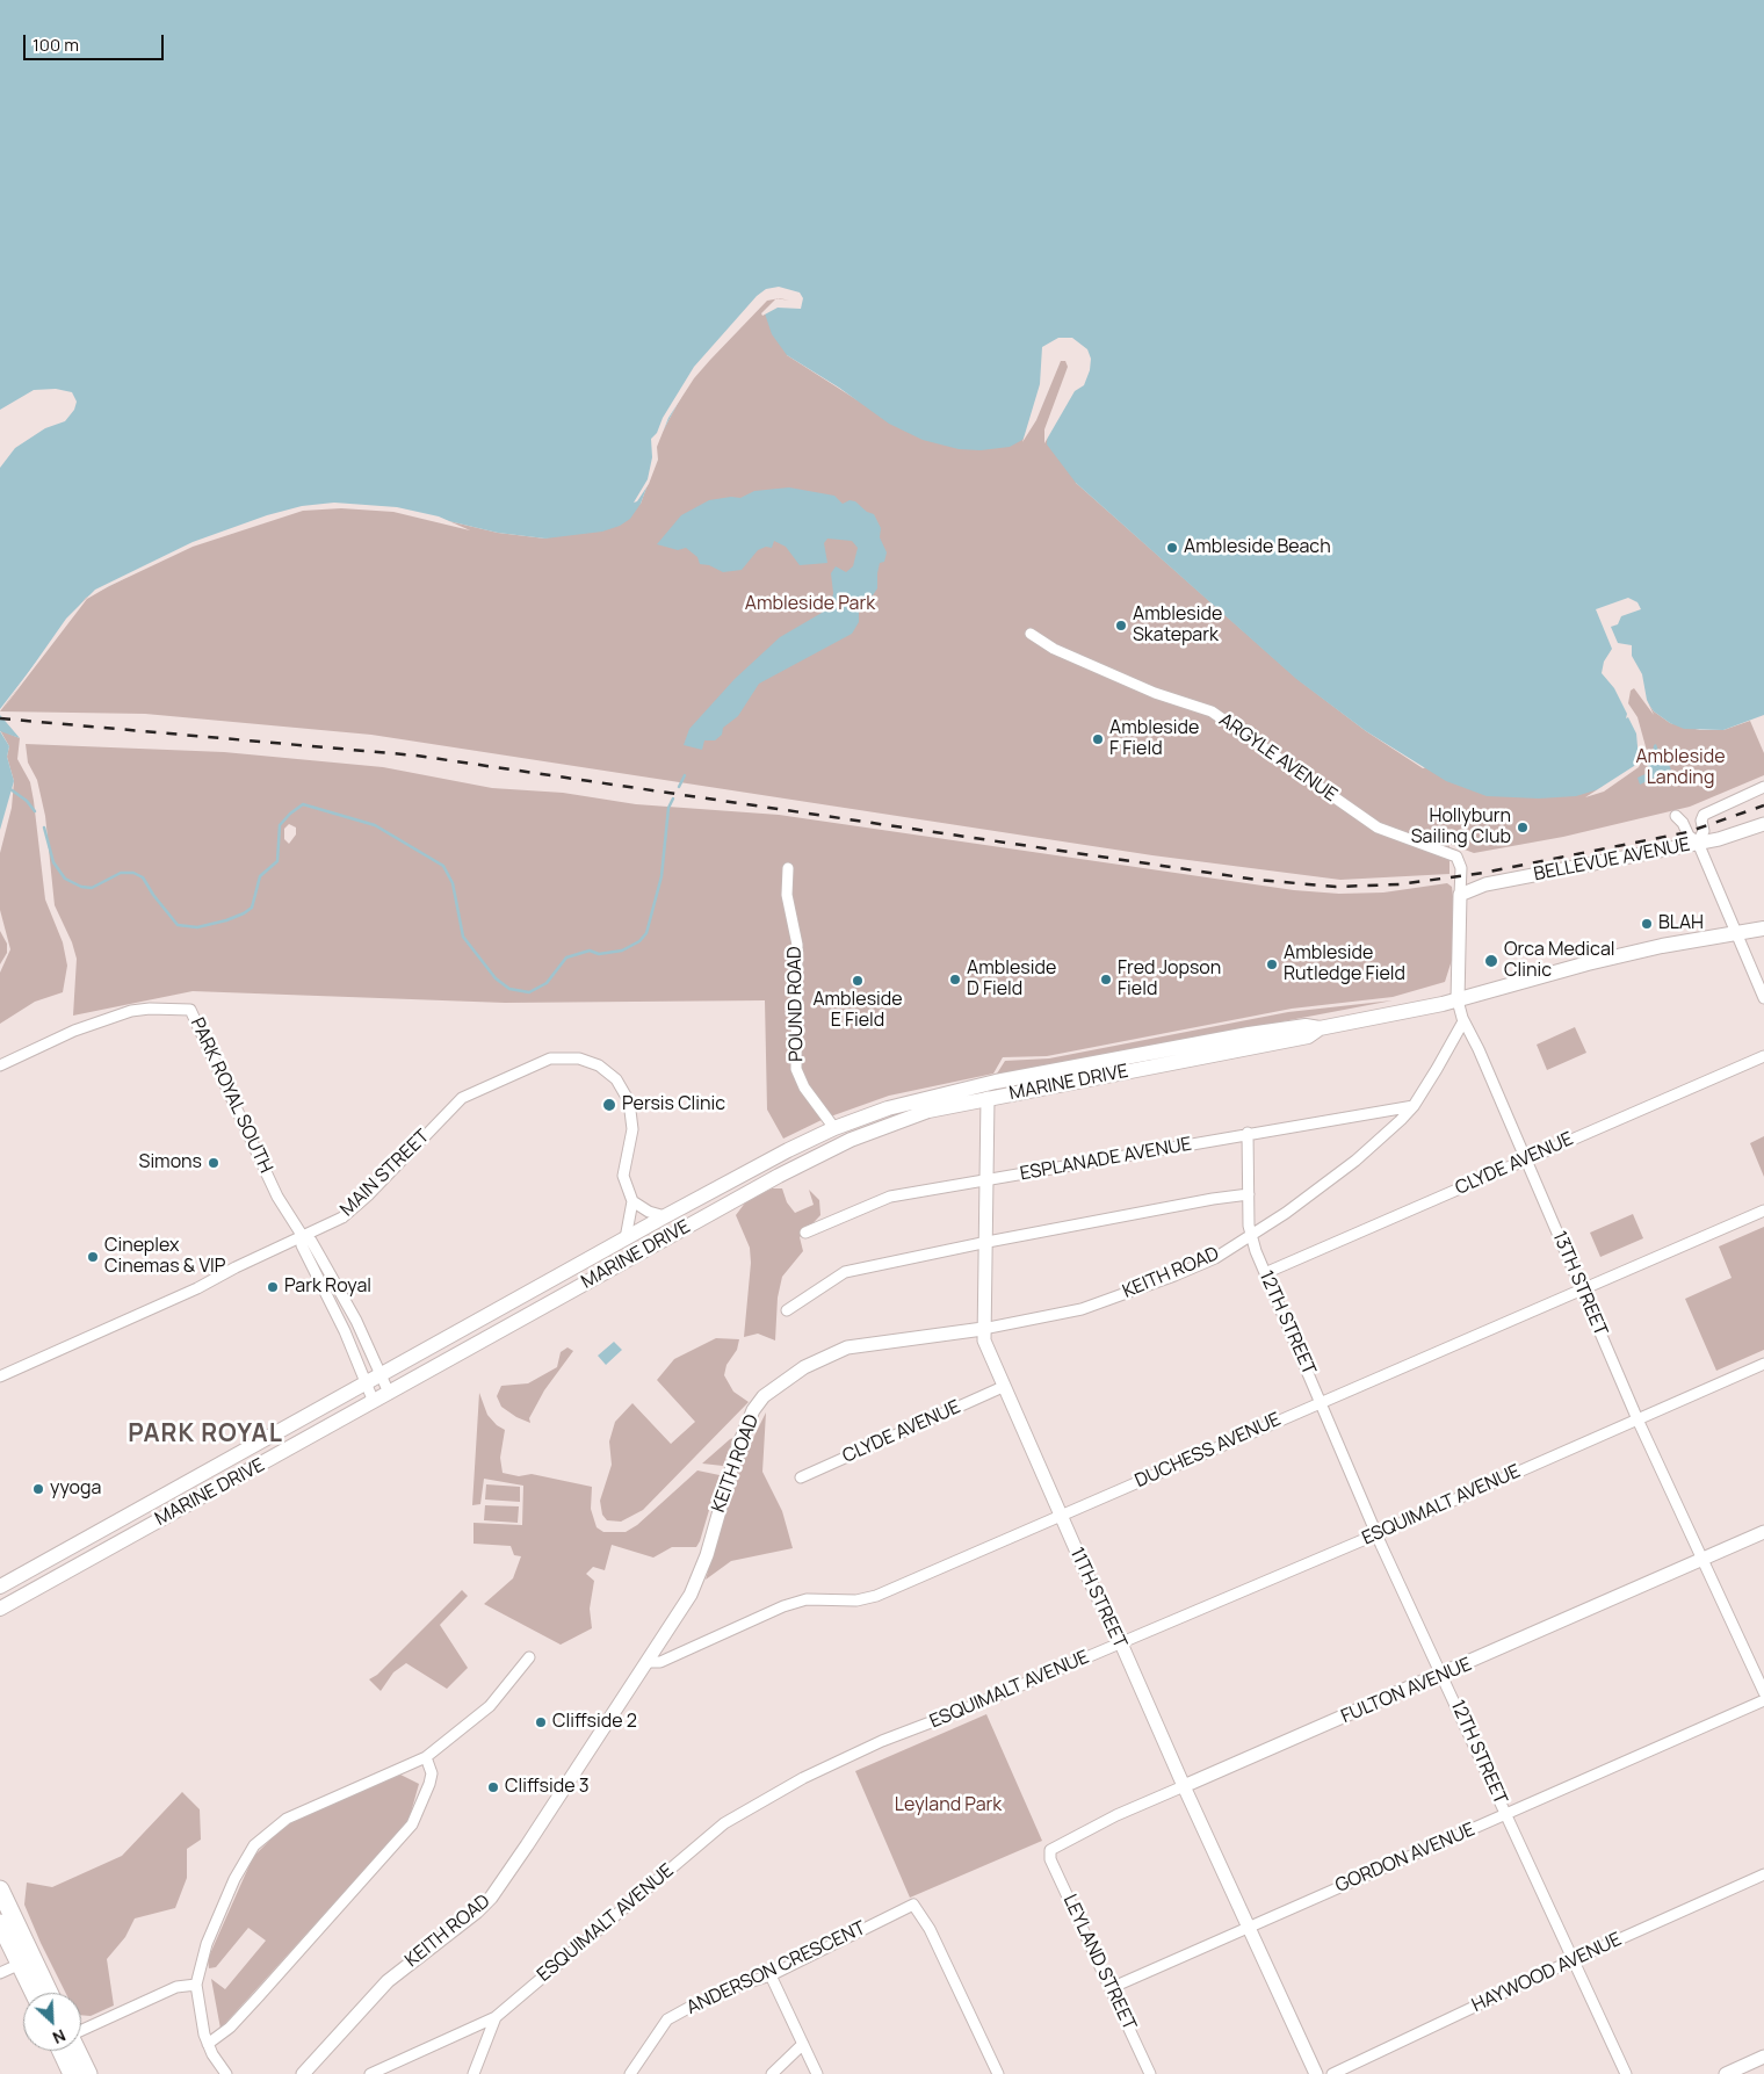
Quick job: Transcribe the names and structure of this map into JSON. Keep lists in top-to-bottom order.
{
  "streets": {
    "main road": ["MARINE DRIVE"],
    "street": [
      "ARGYLE AVENUE",
      "BELLEVUE AVENUE",
      "POUND ROAD",
      "PARK ROYAL SOUTH",
      "ESPLANADE AVENUE",
      "CLYDE AVENUE",
      "MAIN STREET",
      "KEITH ROAD",
      "13TH STREET",
      "12TH STREET",
      "DUCHESS AVENUE",
      "ESQUIMALT AVENUE",
      "11TH STREET",
      "FULTON AVENUE",
      "GORDON AVENUE",
      "LEYLAND STREET",
      "ANDERSON CRESCENT",
      "HAYWOOD AVENUE"
    ]
  },
  "crossings": [
    ["ARGYLE AVENUE", "13TH STREET"],
    ["BELLEVUE AVENUE", "13TH STREET"],
    ["POUND ROAD", "MARINE DRIVE"],
    ["MARINE DRIVE", "PARK ROYAL SOUTH"],
    ["MARINE DRIVE", "MAIN STREET"],
    ["MARINE DRIVE", "13TH STREET"],
    ["MARINE DRIVE", "11TH STREET"],
    ["PARK ROYAL SOUTH", "MAIN STREET"],
    ["ESPLANADE AVENUE", "KEITH ROAD"],
    ["ESPLANADE AVENUE", "12TH STREET"],
    ["ESPLANADE AVENUE", "11TH STREET"],
    ["CLYDE AVENUE", "13TH STREET"],
    ["CLYDE AVENUE", "12TH STREET"],
    ["CLYDE AVENUE", "11TH STREET"],
    ["KEITH ROAD", "13TH STREET"],
    ["KEITH ROAD", "12TH STREET"],
    ["KEITH ROAD", "DUCHESS AVENUE"],
    ["KEITH ROAD", "11TH STREET"],
    ["13TH STREET", "DUCHESS AVENUE"],
    ["13TH STREET", "ESQUIMALT AVENUE"],
    ["13TH STREET", "FULTON AVENUE"],
    ["12TH STREET", "DUCHESS AVENUE"],
    ["12TH STREET", "ESQUIMALT AVENUE"],
    ["12TH STREET", "FULTON AVENUE"],
    ["12TH STREET", "GORDON AVENUE"],
    ["12TH STREET", "HAYWOOD AVENUE"],
    ["DUCHESS AVENUE", "11TH STREET"],
    ["ESQUIMALT AVENUE", "11TH STREET"],
    ["11TH STREET", "FULTON AVENUE"],
    ["11TH STREET", "GORDON AVENUE"],
    ["FULTON AVENUE", "LEYLAND STREET"],
    ["GORDON AVENUE", "LEYLAND STREET"]
  ],
  "districts": ["PARK ROYAL"],
  "parks": ["Ambleside Park", "Ambleside Landing", "Leyland Park"],
  "places": [
    "Ambleside Beach",
    "Ambleside Skatepark",
    "Ambleside F Field",
    "Hollyburn Sailing Club",
    "BLAH",
    "Orca Medical Clinic",
    "Ambleside Rutledge Field",
    "Ambleside D Field",
    "Fred Jopson Field",
    "Ambleside E Field",
    "Persis Clinic",
    "Simons",
    "Cineplex Cinemas & VIP",
    "Park Royal",
    "yyoga",
    "Cliffside 2",
    "Cliffside 3"
  ],
  "scale_bar": "100 m",
  "north": "bottom right"
}
